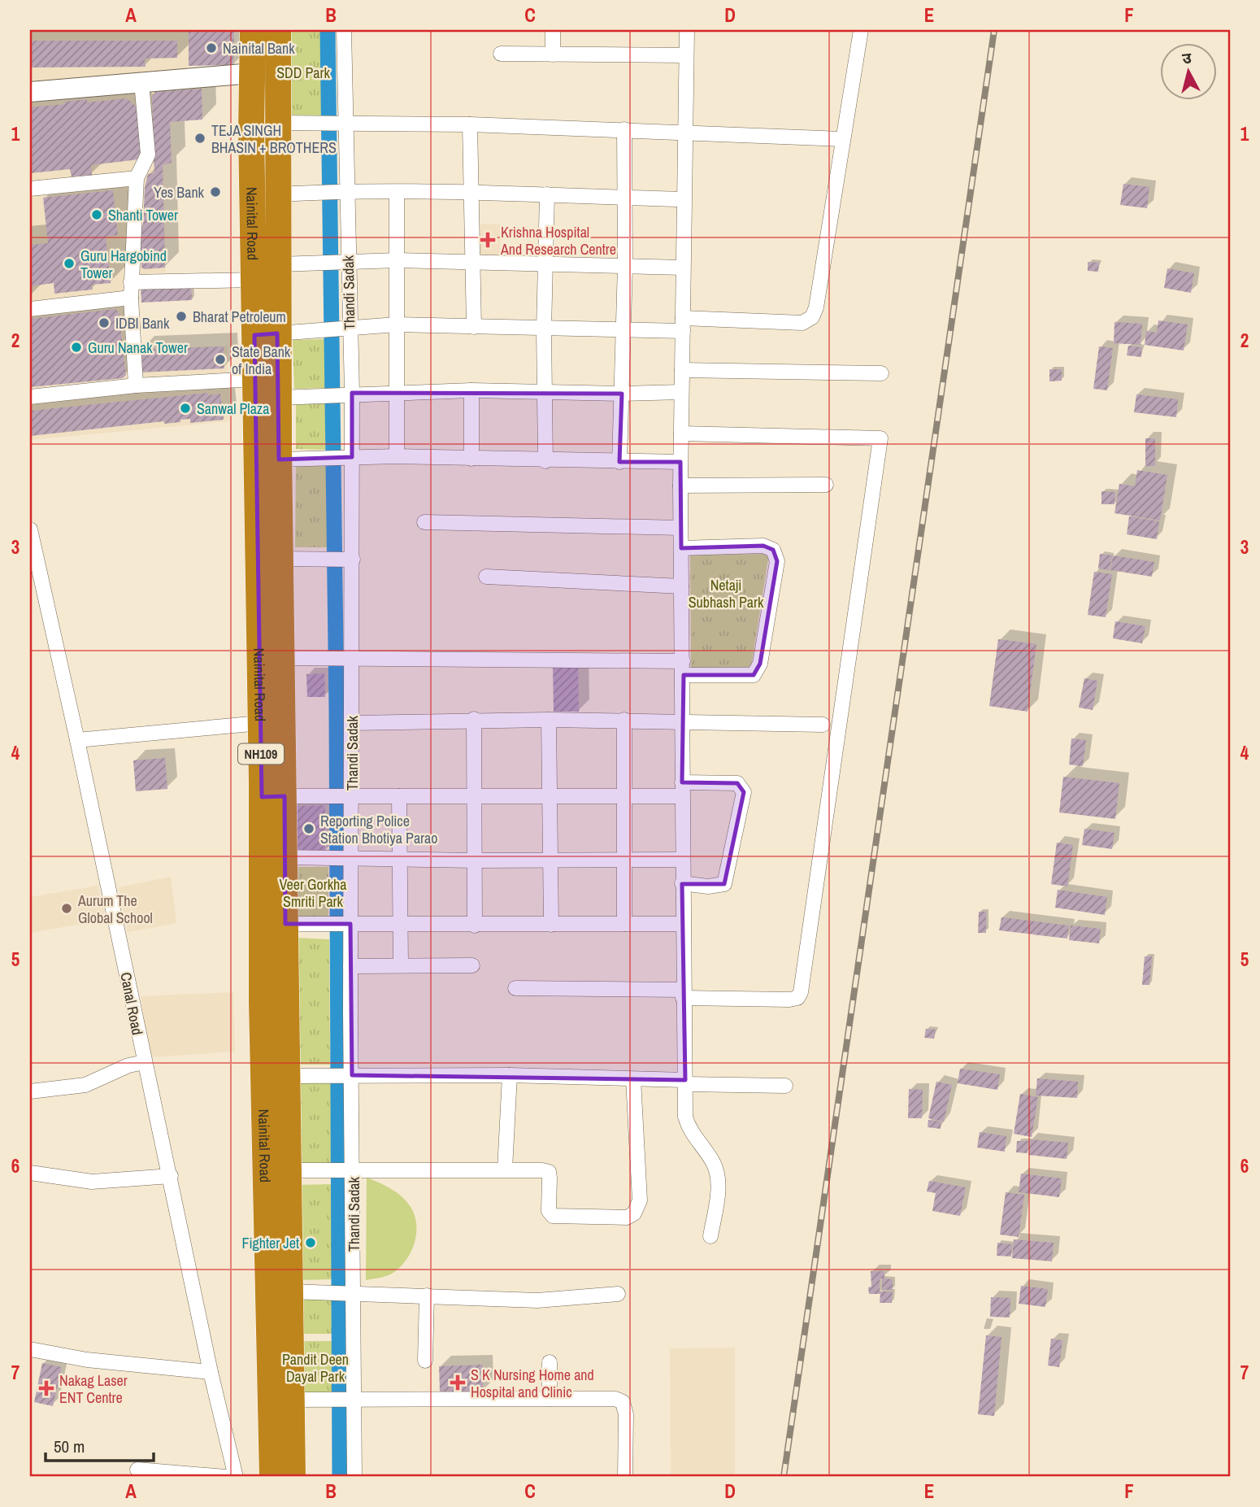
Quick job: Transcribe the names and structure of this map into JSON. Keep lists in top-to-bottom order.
{
  "streets": {
    "highway": ["Nainital Road", "NH109"],
    "street": ["Thandi Sadak", "Canal Road"]
  },
  "parks": [
    "SDD Park",
    "Netaji Subhash Park",
    "Veer Gorkha Smriti Park",
    "Pandit Deen Dayal Park"
  ],
  "places": {
    "other": [
      "Nainital Bank",
      "TEJA SINGH BHASIN + BROTHERS",
      "Yes Bank",
      "Shanti Tower",
      "Guru Hargobind Tower",
      "Bharat Petroleum",
      "IDBI Bank",
      "Guru Nanak Tower",
      "State Bank of India",
      "Sanwal Plaza",
      "Reporting Police Station Bhotiya Parao",
      "Aurum The Global School",
      "Fighter Jet"
    ],
    "health": ["Krishna Hospital And Research Centre", "S K Nursing Home and Hospital and Clinic", "Nakag Laser ENT Centre"]
  },
  "scale_bar": "50 m",
  "north": "top",
  "grid": {
    "columns": [
      "A",
      "B",
      "C",
      "D",
      "E",
      "F"
    ],
    "rows": [
      "1",
      "2",
      "3",
      "4",
      "5",
      "6",
      "7"
    ]
  }
}
